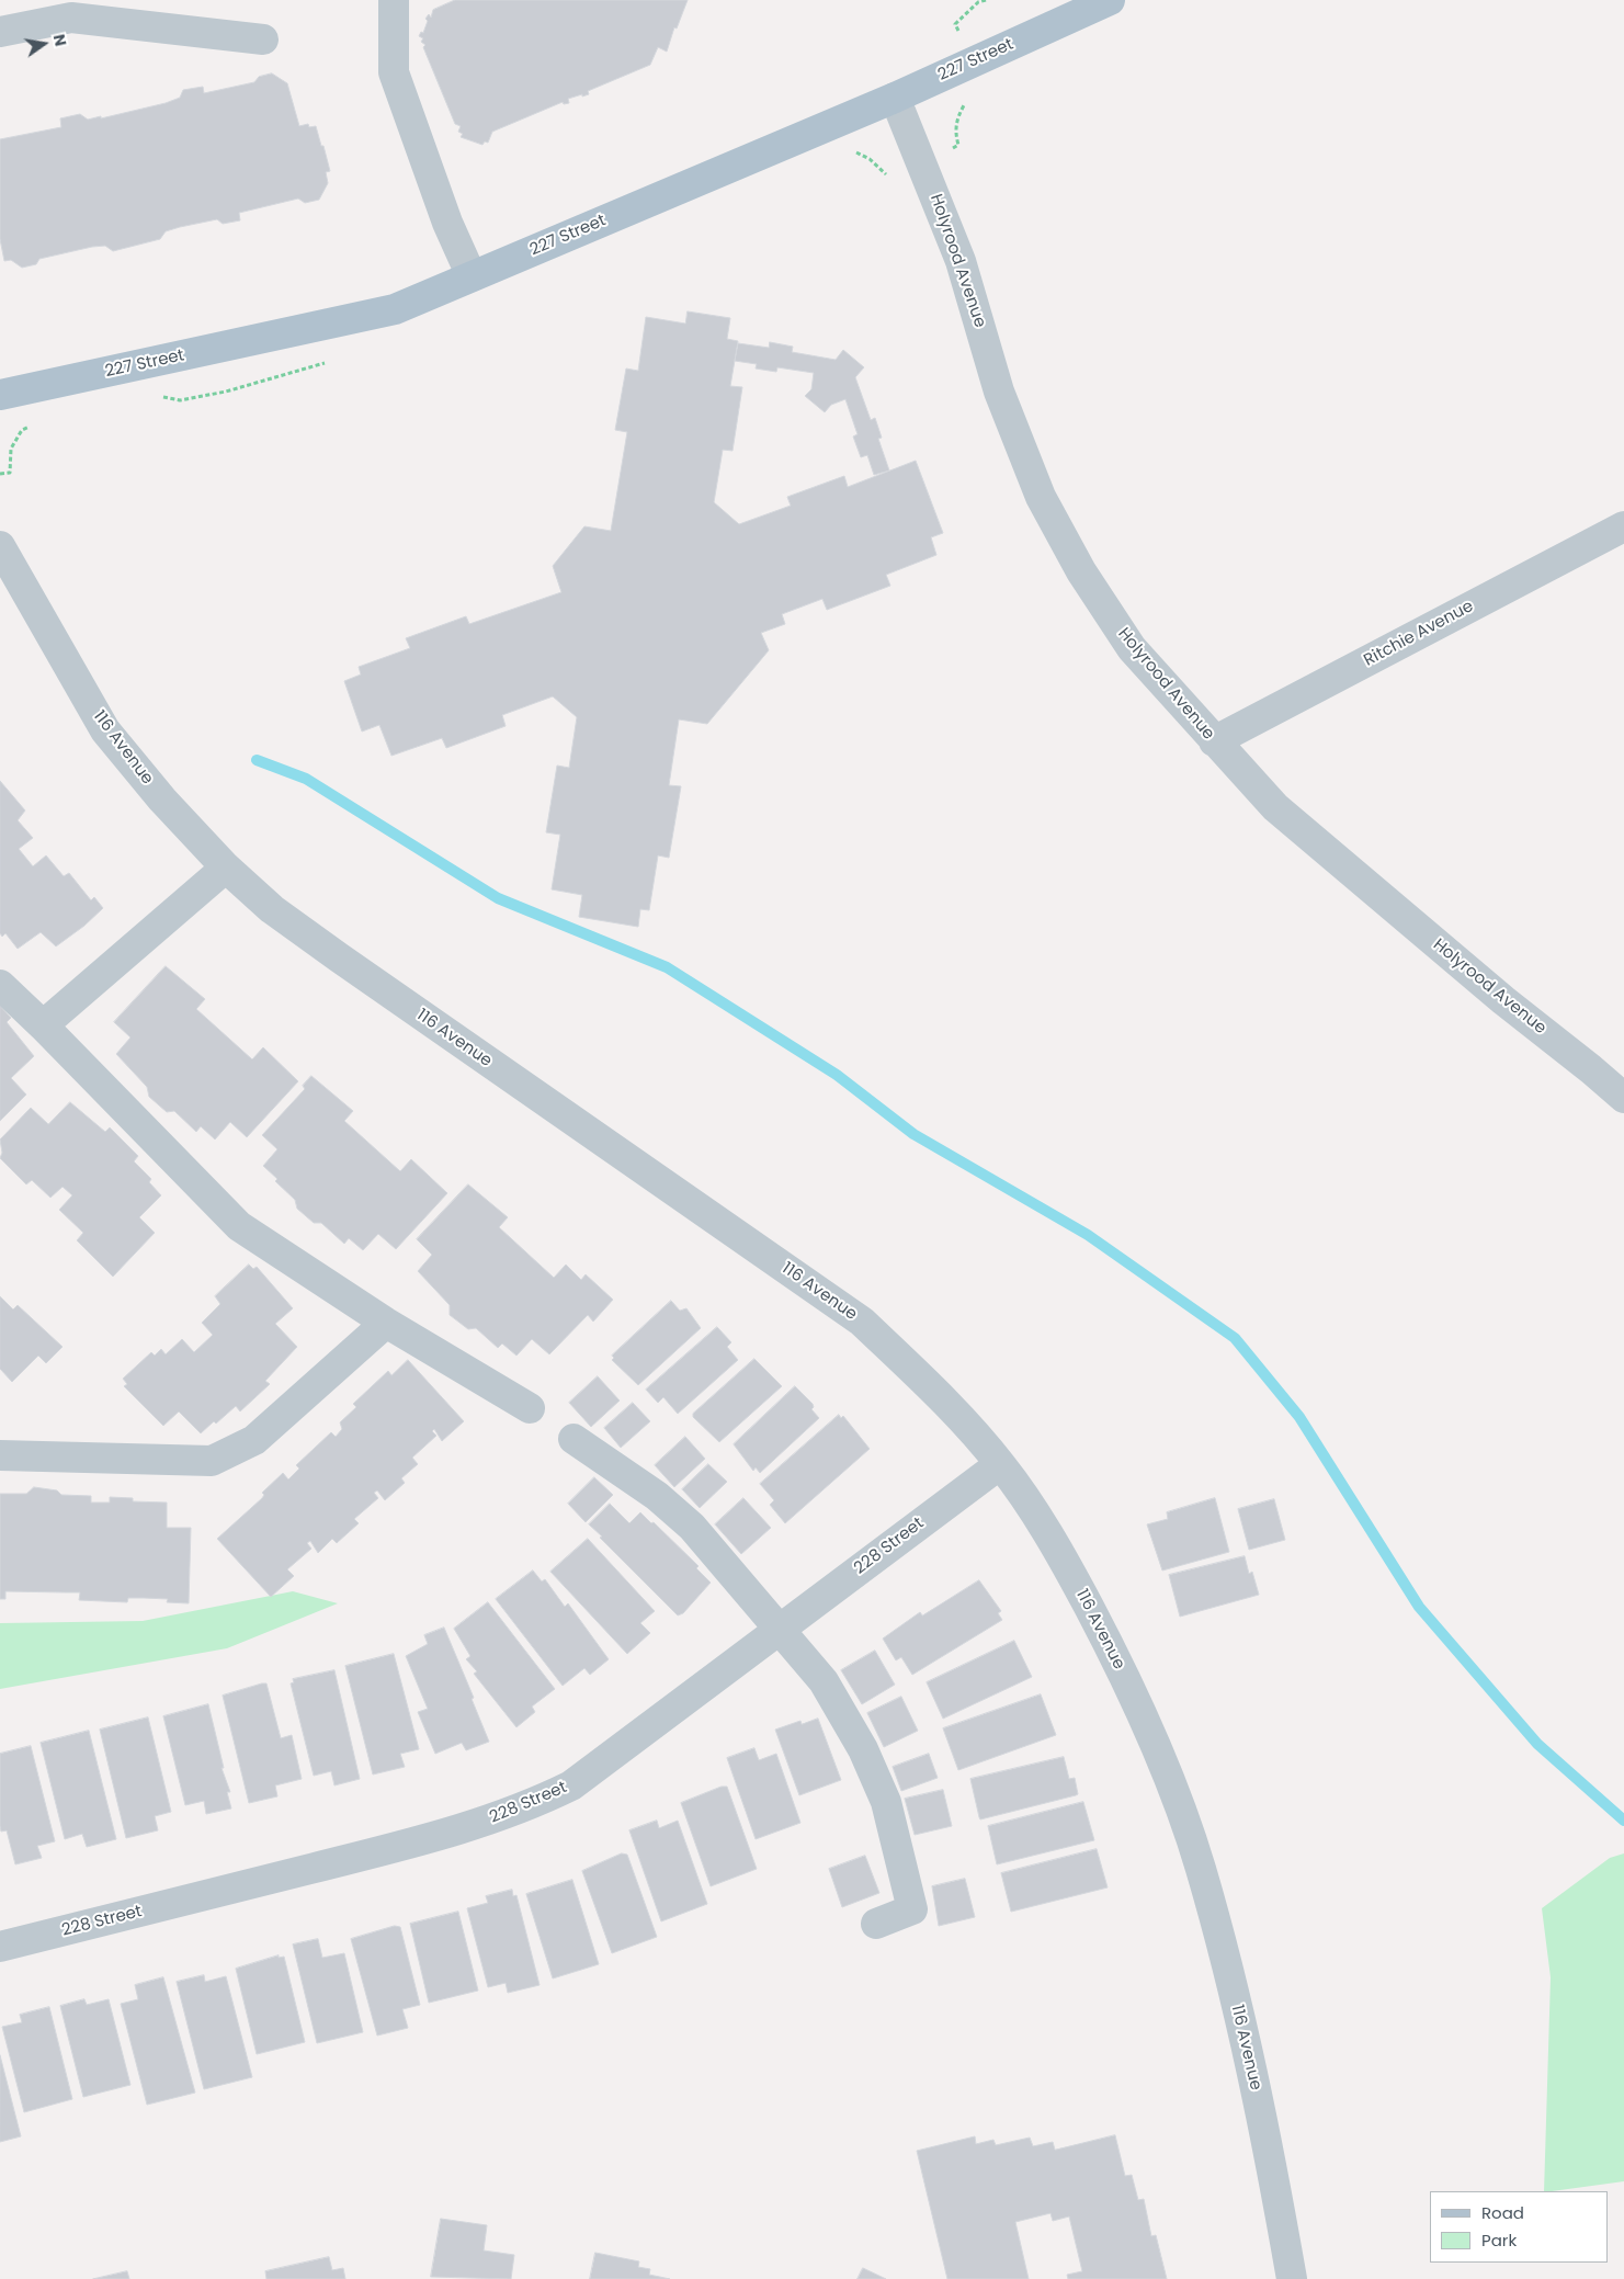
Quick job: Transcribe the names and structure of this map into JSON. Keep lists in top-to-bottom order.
{
  "streets": {
    "main road": ["227 Street"],
    "street": [
      "Holyrood Avenue",
      "Ritchie Avenue",
      "116 Avenue",
      "228 Street"
    ]
  },
  "crossings": [
    ["227 Street", "Holyrood Avenue"],
    ["Holyrood Avenue", "Ritchie Avenue"],
    ["116 Avenue", "228 Street"]
  ],
  "legend": ["Road", "Park"],
  "north": "right"
}
